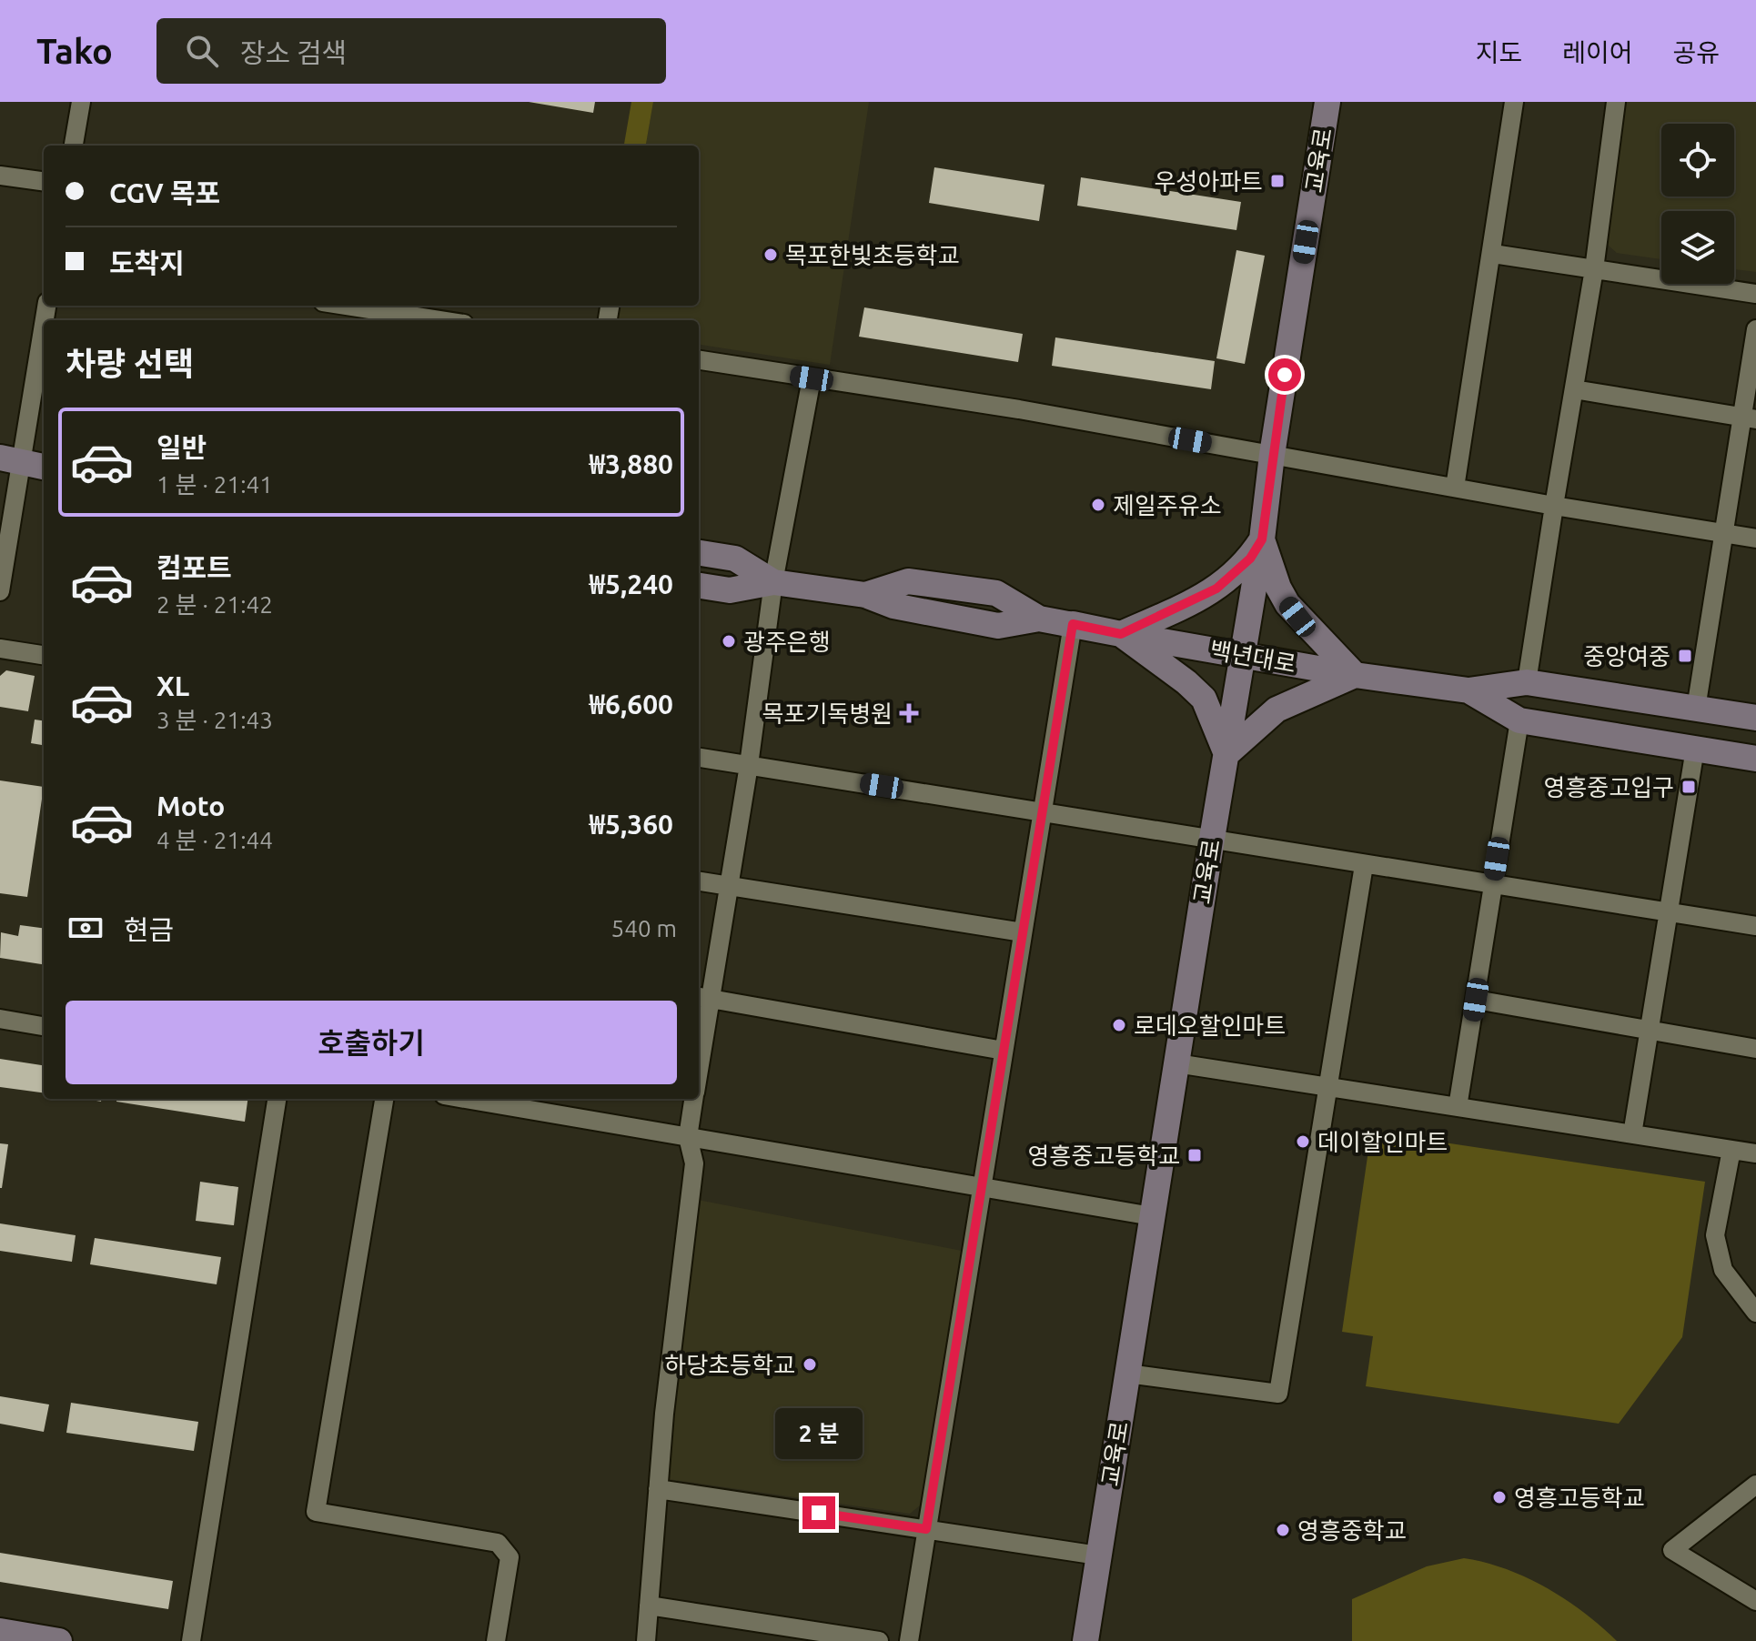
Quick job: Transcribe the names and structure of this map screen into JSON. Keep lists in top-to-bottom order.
{
  "streets": {
    "street": ["교육로", "백년대로"]
  },
  "crossings": [
    ["교육로", "백년대로"]
  ],
  "places": {
    "transit": [
      "우성아파트",
      "중앙여중",
      "영흥중고입구",
      "영흥중고등학교"
    ],
    "other": [
      "목포한빛초등학교",
      "제일주유소",
      "광주은행",
      "로데오할인마트",
      "데이할인마트",
      "하당초등학교",
      "영흥고등학교",
      "영흥중학교"
    ],
    "health": ["목포기독병원"]
  },
  "page": {
    "header": "Tako",
    "search": "장소 검색",
    "nav": ["지도", "레이어", "공유"],
    "banner": ["CGV 목포", "도착지"],
    "heading": "차량 선택",
    "list": [
      {
        "name": "일반",
        "note": "1 분 · 21:41",
        "value": "₩3,880"
      },
      {
        "name": "컴포트",
        "note": "2 분 · 21:42",
        "value": "₩5,240"
      },
      {
        "name": "XL",
        "note": "3 분 · 21:43",
        "value": "₩6,600"
      },
      {
        "name": "Moto",
        "note": "4 분 · 21:44",
        "value": "₩5,360"
      }
    ],
    "pay": ["현금", "540 m"],
    "buttons": "호출하기",
    "bubble": "2 분"
  }
}
